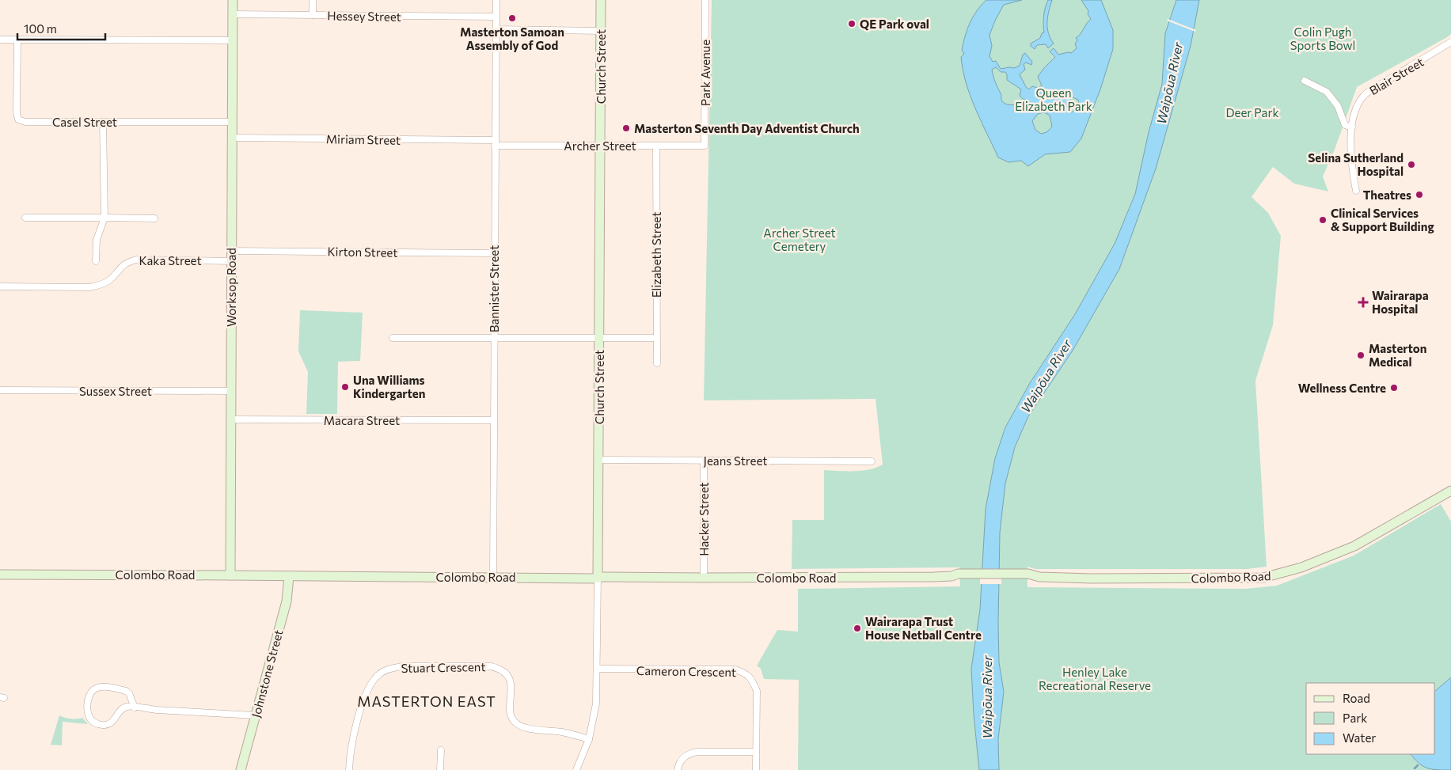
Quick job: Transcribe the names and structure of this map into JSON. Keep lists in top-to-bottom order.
{
  "streets": {
    "street": [
      "Hessey Street",
      "Church Street",
      "Park Avenue",
      "Blair Street",
      "Casel Street",
      "Miriam Street",
      "Archer Street",
      "Kirton Street",
      "Elizabeth Street",
      "Kaka Street",
      "Worksop Road",
      "Bannister Street",
      "Sussex Street",
      "Macara Street",
      "Jeans Street",
      "Hacker Street",
      "Colombo Road",
      "Stuart Crescent",
      "Cameron Crescent",
      "Johnstone Street"
    ]
  },
  "crossings": [
    ["Hessey Street", "Worksop Road"],
    ["Hessey Street", "Bannister Street"],
    ["Church Street", "Archer Street"],
    ["Church Street", "Jeans Street"],
    ["Church Street", "Colombo Road"],
    ["Church Street", "Stuart Crescent"],
    ["Church Street", "Cameron Crescent"],
    ["Park Avenue", "Archer Street"],
    ["Casel Street", "Worksop Road"],
    ["Miriam Street", "Archer Street"],
    ["Miriam Street", "Worksop Road"],
    ["Miriam Street", "Bannister Street"],
    ["Archer Street", "Elizabeth Street"],
    ["Archer Street", "Bannister Street"],
    ["Kirton Street", "Worksop Road"],
    ["Kirton Street", "Bannister Street"],
    ["Kaka Street", "Worksop Road"],
    ["Worksop Road", "Sussex Street"],
    ["Worksop Road", "Macara Street"],
    ["Worksop Road", "Colombo Road"],
    ["Bannister Street", "Macara Street"],
    ["Bannister Street", "Colombo Road"],
    ["Jeans Street", "Hacker Street"],
    ["Hacker Street", "Colombo Road"],
    ["Colombo Road", "Johnstone Street"]
  ],
  "districts": ["MASTERTON EAST"],
  "water": ["Waipōua River"],
  "parks": [
    "Colin Pugh Sports Bowl",
    "Queen Elizabeth Park",
    "Deer Park",
    "Archer Street Cemetery",
    "Henley Lake Recreational Reserve"
  ],
  "places": {
    "other": [
      "Masterton Samoan Assembly of God",
      "QE Park oval",
      "Masterton Seventh Day Adventist Church",
      "Selina Sutherland Hospital",
      "Theatres",
      "Clinical Services & Support Building",
      "Masterton Medical",
      "Una Williams Kindergarten",
      "Wellness Centre",
      "Wairarapa Trust House Netball Centre"
    ],
    "health": ["Wairarapa Hospital"]
  },
  "legend": ["Road", "Park", "Water"],
  "scale_bar": "100 m"
}
